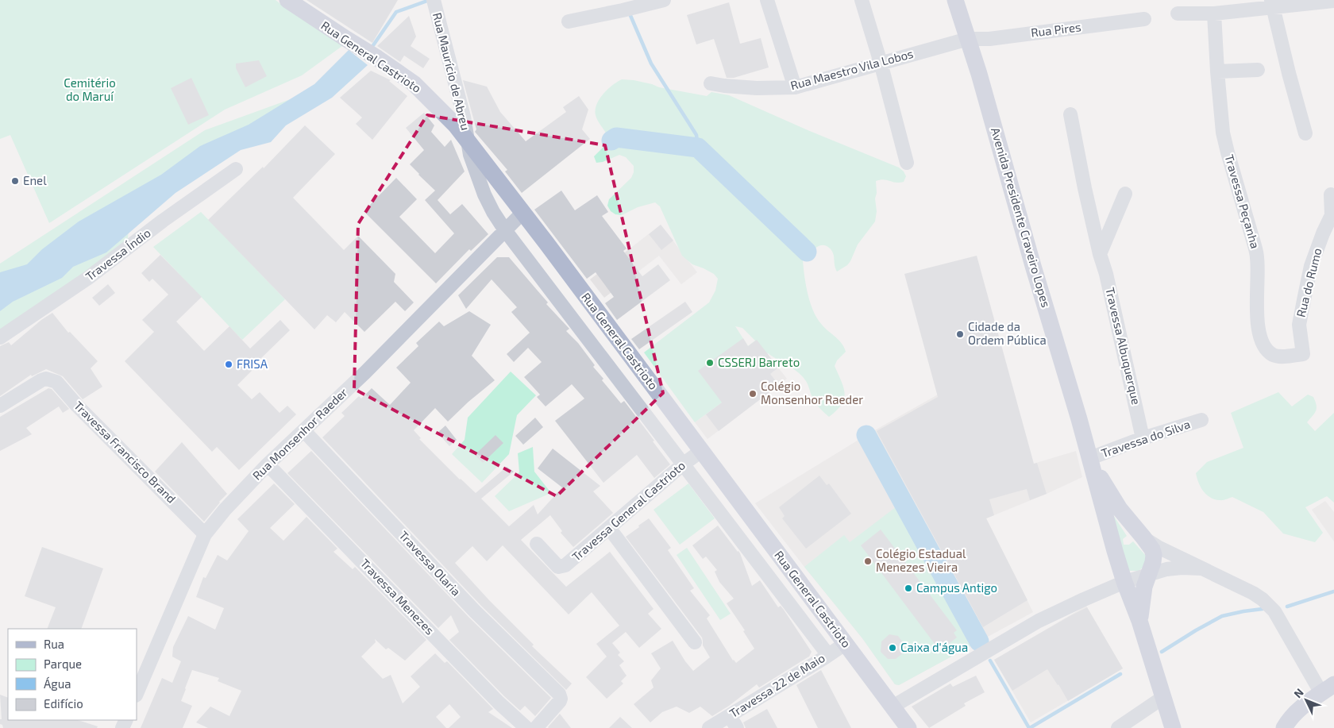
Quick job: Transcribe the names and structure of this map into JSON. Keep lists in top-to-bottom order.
{
  "streets": {
    "main road": ["Rua General Castrioto", "Avenida Presidente Craveiro Lopes"],
    "street": [
      "Rua Pires",
      "Rua Maestro Vila Lobos",
      "Rua Maurício de Abreu",
      "Travessa Peçanha",
      "Travessa Índio",
      "Rua do Rumo",
      "Travessa Albuquerque",
      "Rua Monsenhor Raeder",
      "Travessa do Silva",
      "Travessa Francisco Brand",
      "Travessa General Castrioto",
      "Travessa Olaria",
      "Travessa Menezes",
      "Travessa 22 de Maio"
    ]
  },
  "crossings": [
    ["Rua Pires", "Rua Maestro Vila Lobos"],
    ["Rua Pires", "Avenida Presidente Craveiro Lopes"],
    ["Rua General Castrioto", "Rua Maurício de Abreu"],
    ["Rua General Castrioto", "Rua Monsenhor Raeder"],
    ["Rua General Castrioto", "Travessa General Castrioto"],
    ["Rua General Castrioto", "Travessa 22 de Maio"],
    ["Rua Maestro Vila Lobos", "Avenida Presidente Craveiro Lopes"],
    ["Rua Maurício de Abreu", "Rua Monsenhor Raeder"],
    ["Rua Maurício de Abreu", "Travessa General Castrioto"],
    ["Rua Maurício de Abreu", "Travessa 22 de Maio"],
    ["Travessa Peçanha", "Rua do Rumo"],
    ["Avenida Presidente Craveiro Lopes", "Travessa do Silva"],
    ["Travessa Albuquerque", "Travessa do Silva"],
    ["Rua Monsenhor Raeder", "Travessa Francisco Brand"],
    ["Rua Monsenhor Raeder", "Travessa Olaria"],
    ["Rua Monsenhor Raeder", "Travessa Menezes"]
  ],
  "parks": ["Cemitério do Maruí"],
  "places": [
    "Enel",
    "Cidade da Ordem Pública",
    "CSSERJ Barreto",
    "FRISA",
    "Colégio Monsenhor Raeder",
    "Colégio Estadual Menezes Vieira",
    "Campus Antigo",
    "Caixa d'água"
  ],
  "legend": [
    "Rua",
    "Parque",
    "Água",
    "Edifício"
  ],
  "north": "top left"
}
